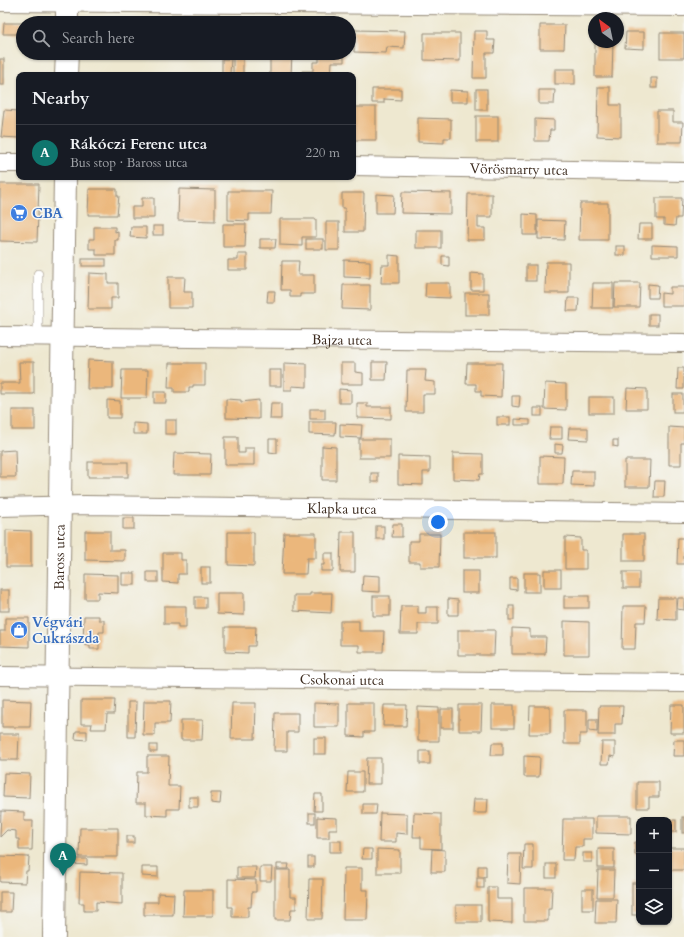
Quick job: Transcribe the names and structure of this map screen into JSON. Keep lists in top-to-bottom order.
{
  "streets": {
    "street": [
      "Vörösmarty utca",
      "Bajza utca",
      "Klapka utca",
      "Baross utca",
      "Csokonai utca"
    ]
  },
  "crossings": [
    ["Bajza utca", "Baross utca"],
    ["Klapka utca", "Baross utca"],
    ["Baross utca", "Csokonai utca"]
  ],
  "places": {
    "supermarket": ["CBA"],
    "shop": ["Végvári Cukrászda"]
  },
  "north": "top left",
  "page": {
    "search": "Search here",
    "heading": "Nearby",
    "list": [
      {
        "mark": "A",
        "name": "Rákóczi Ferenc utca",
        "note": "Bus stop · Baross utca",
        "value": "220 m"
      }
    ],
    "map_buttons": ["+", "−"],
    "pins": "A"
  }
}
